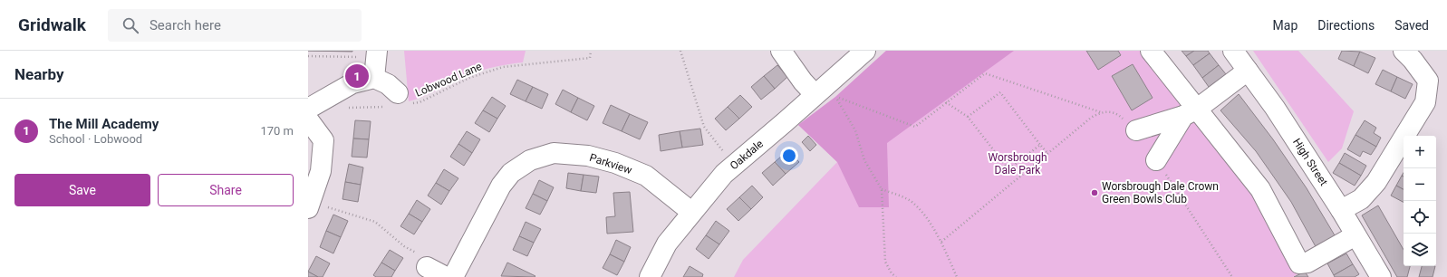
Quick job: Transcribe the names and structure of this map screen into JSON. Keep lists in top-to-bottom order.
{
  "streets": {
    "street": ["Oakdale", "High Street", "Parkview"],
    "path": ["Lobwood Lane"]
  },
  "crossings": [
    ["Oakdale", "Parkview"]
  ],
  "parks": ["Worsbrough Dale Park"],
  "places": ["Worsbrough Dale Crown Green Bowls Club"],
  "page": {
    "header": "Gridwalk",
    "search": "Search here",
    "nav": ["Map", "Directions", "Saved"],
    "heading": "Nearby",
    "pins": "1",
    "list": [
      {
        "mark": "1",
        "name": "The Mill Academy",
        "note": "School · Lobwood",
        "value": "170 m"
      }
    ],
    "map_buttons": ["+", "−"],
    "buttons": ["Save", "Share"]
  }
}
